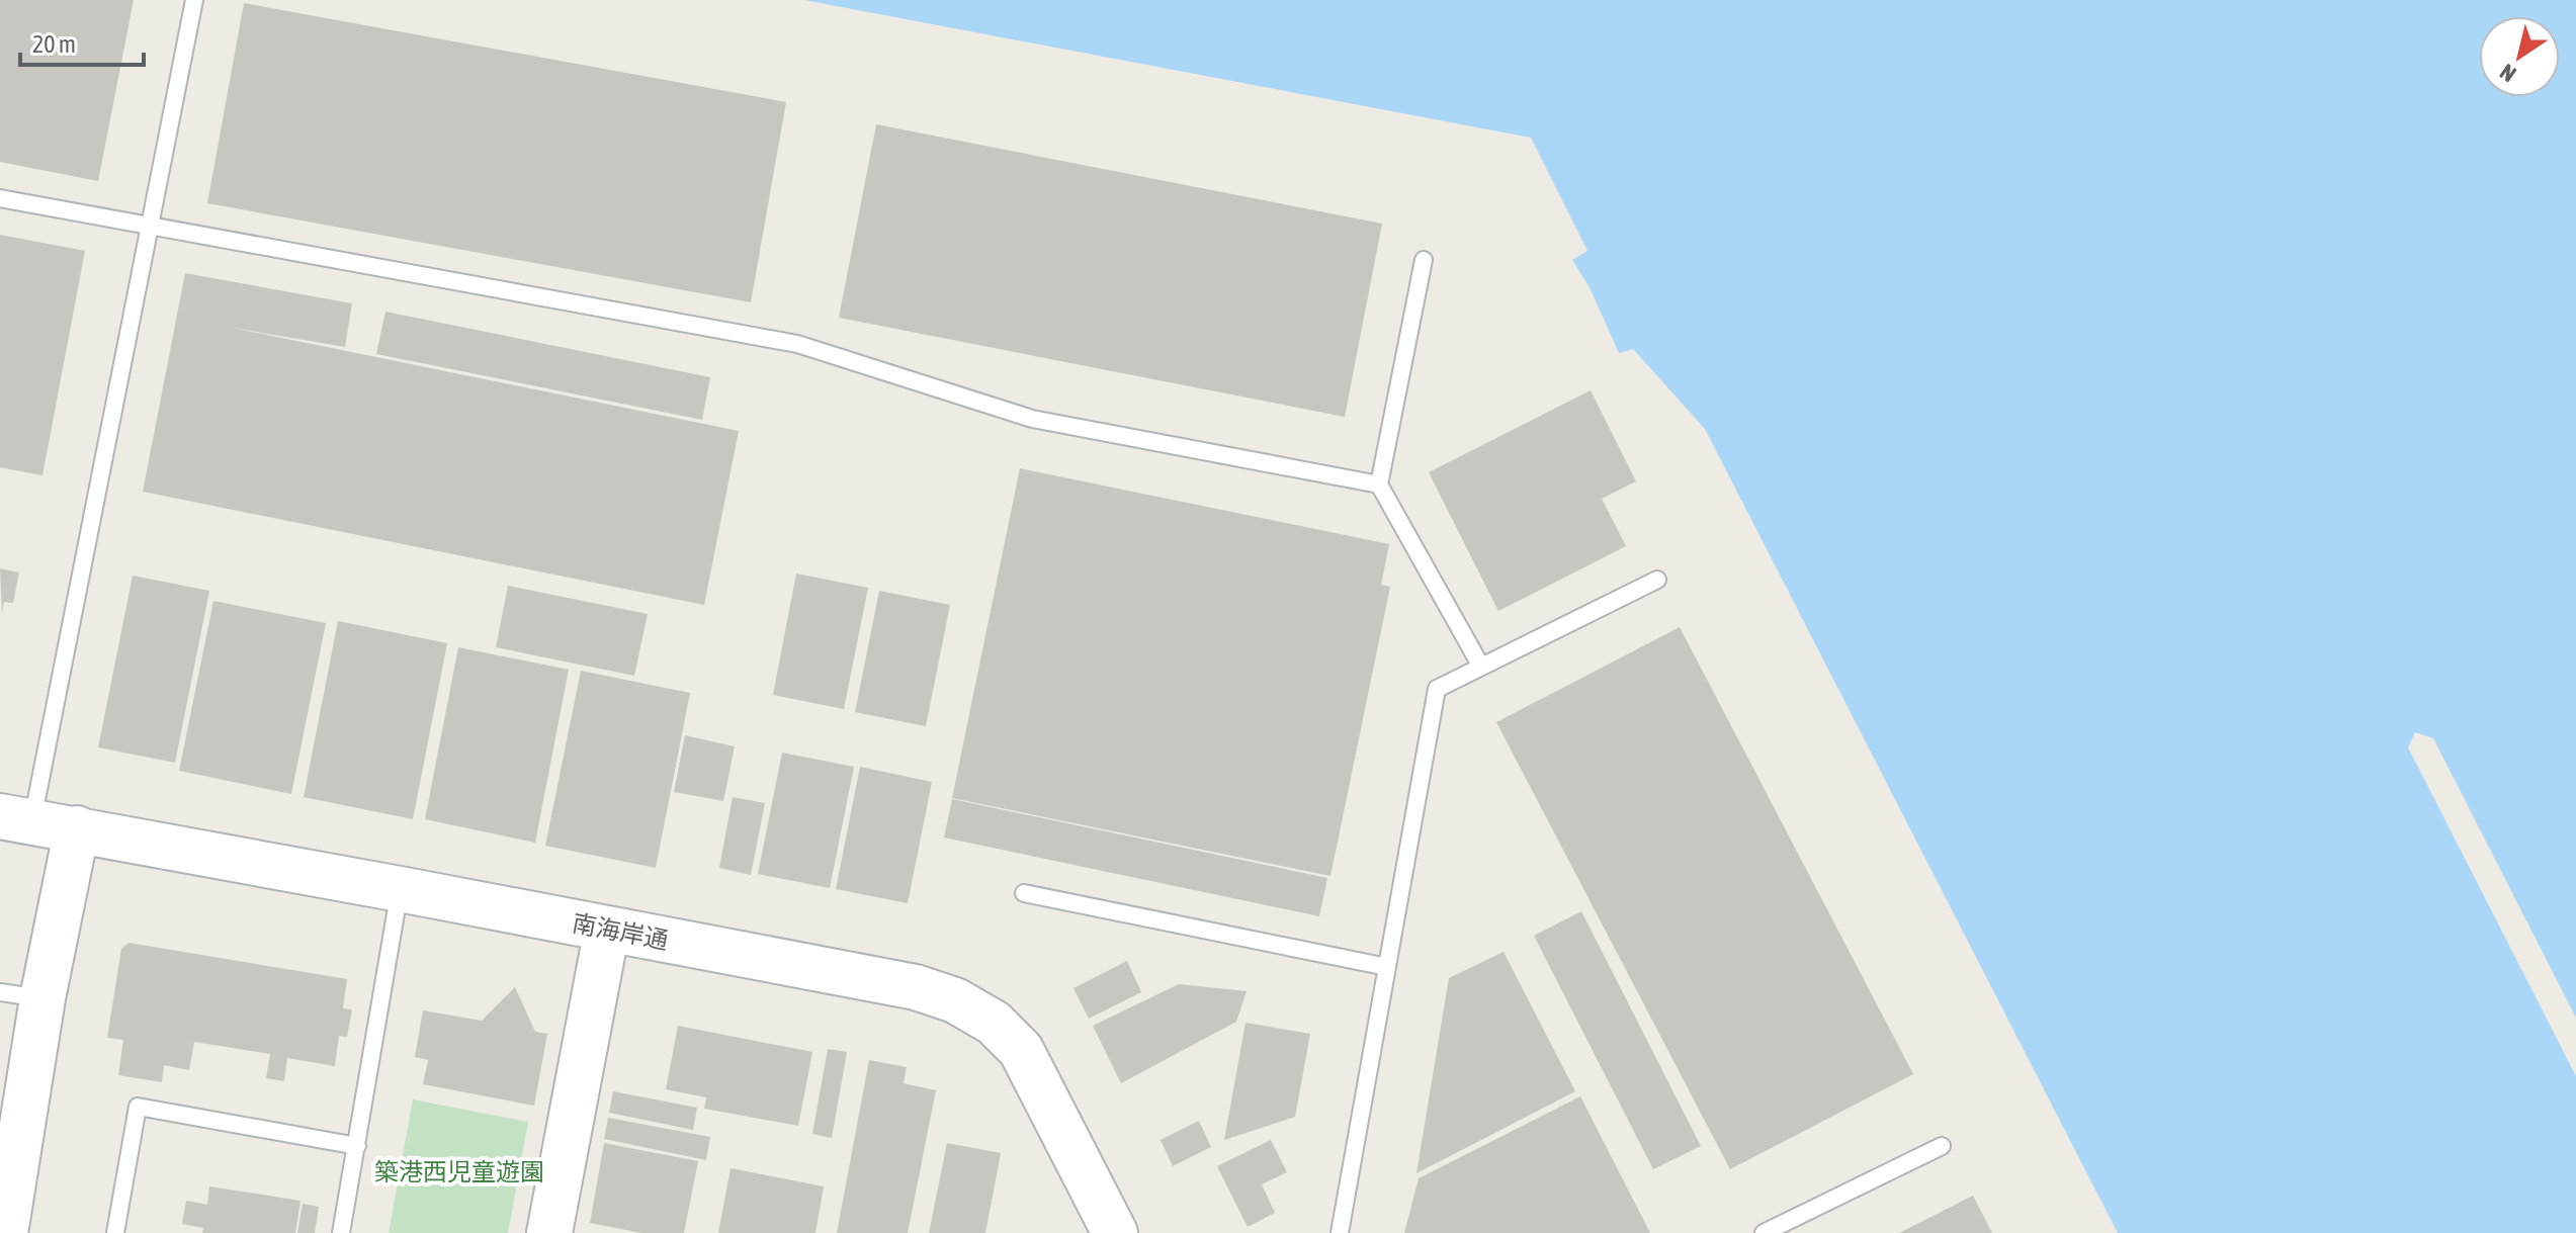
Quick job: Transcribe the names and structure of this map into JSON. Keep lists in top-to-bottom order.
{
  "streets": {
    "street": ["南海岸通"]
  },
  "parks": ["築港西児童遊園"],
  "scale_bar": "20 m",
  "north": "bottom left"
}
